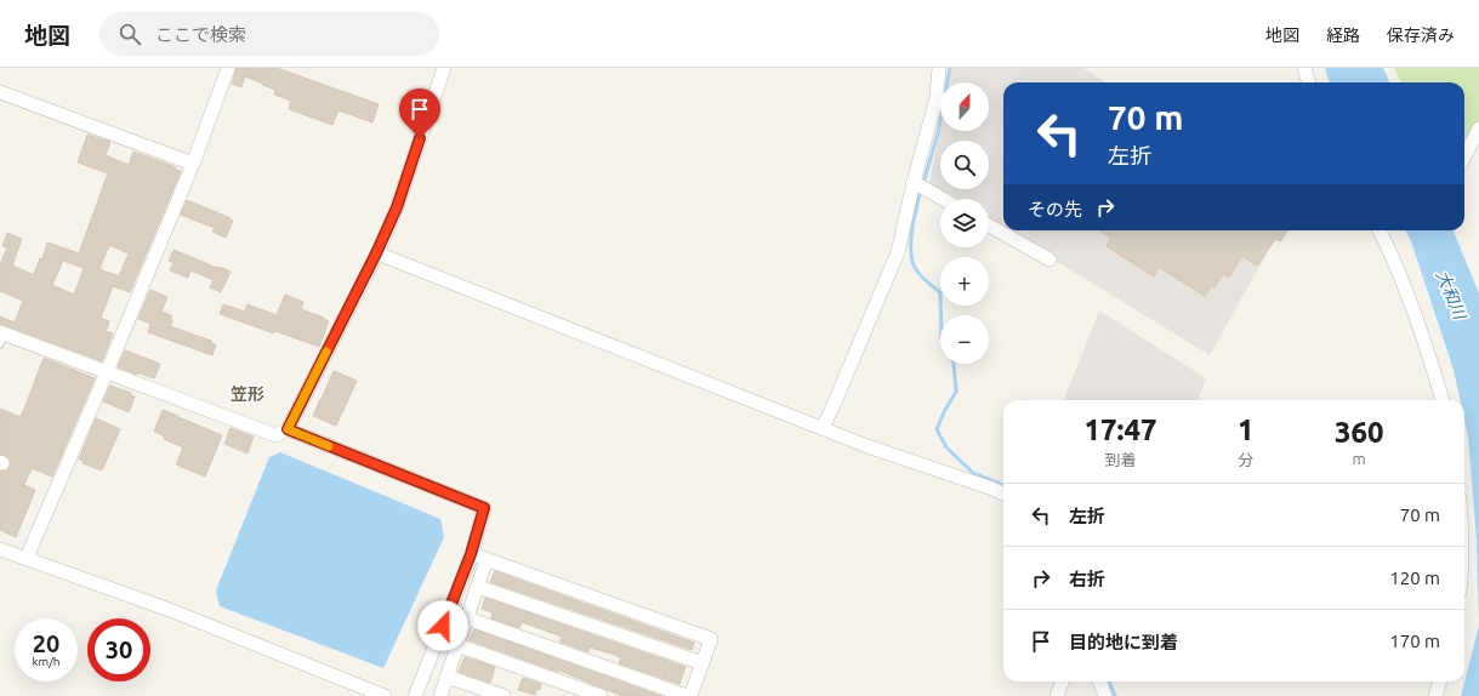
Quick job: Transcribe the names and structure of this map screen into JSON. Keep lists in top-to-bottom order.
{
  "districts": ["笠形"],
  "water": ["大和川"],
  "north": "top",
  "page": {
    "header": "地図",
    "search": "ここで検索",
    "nav": ["地図", "経路", "保存済み"],
    "map_buttons": ["+", "−"],
    "turn": ["70 m", "左折"],
    "then": "その先",
    "eta": [
      "17:47",
      "到着",
      "1",
      "分",
      "360",
      "m"
    ],
    "list": [
      {
        "name": "左折",
        "value": "70 m"
      },
      {
        "name": "右折",
        "value": "120 m"
      },
      {
        "name": "目的地に到着",
        "value": "170 m"
      }
    ],
    "speed": "20 km/h",
    "limit": "30"
  }
}
